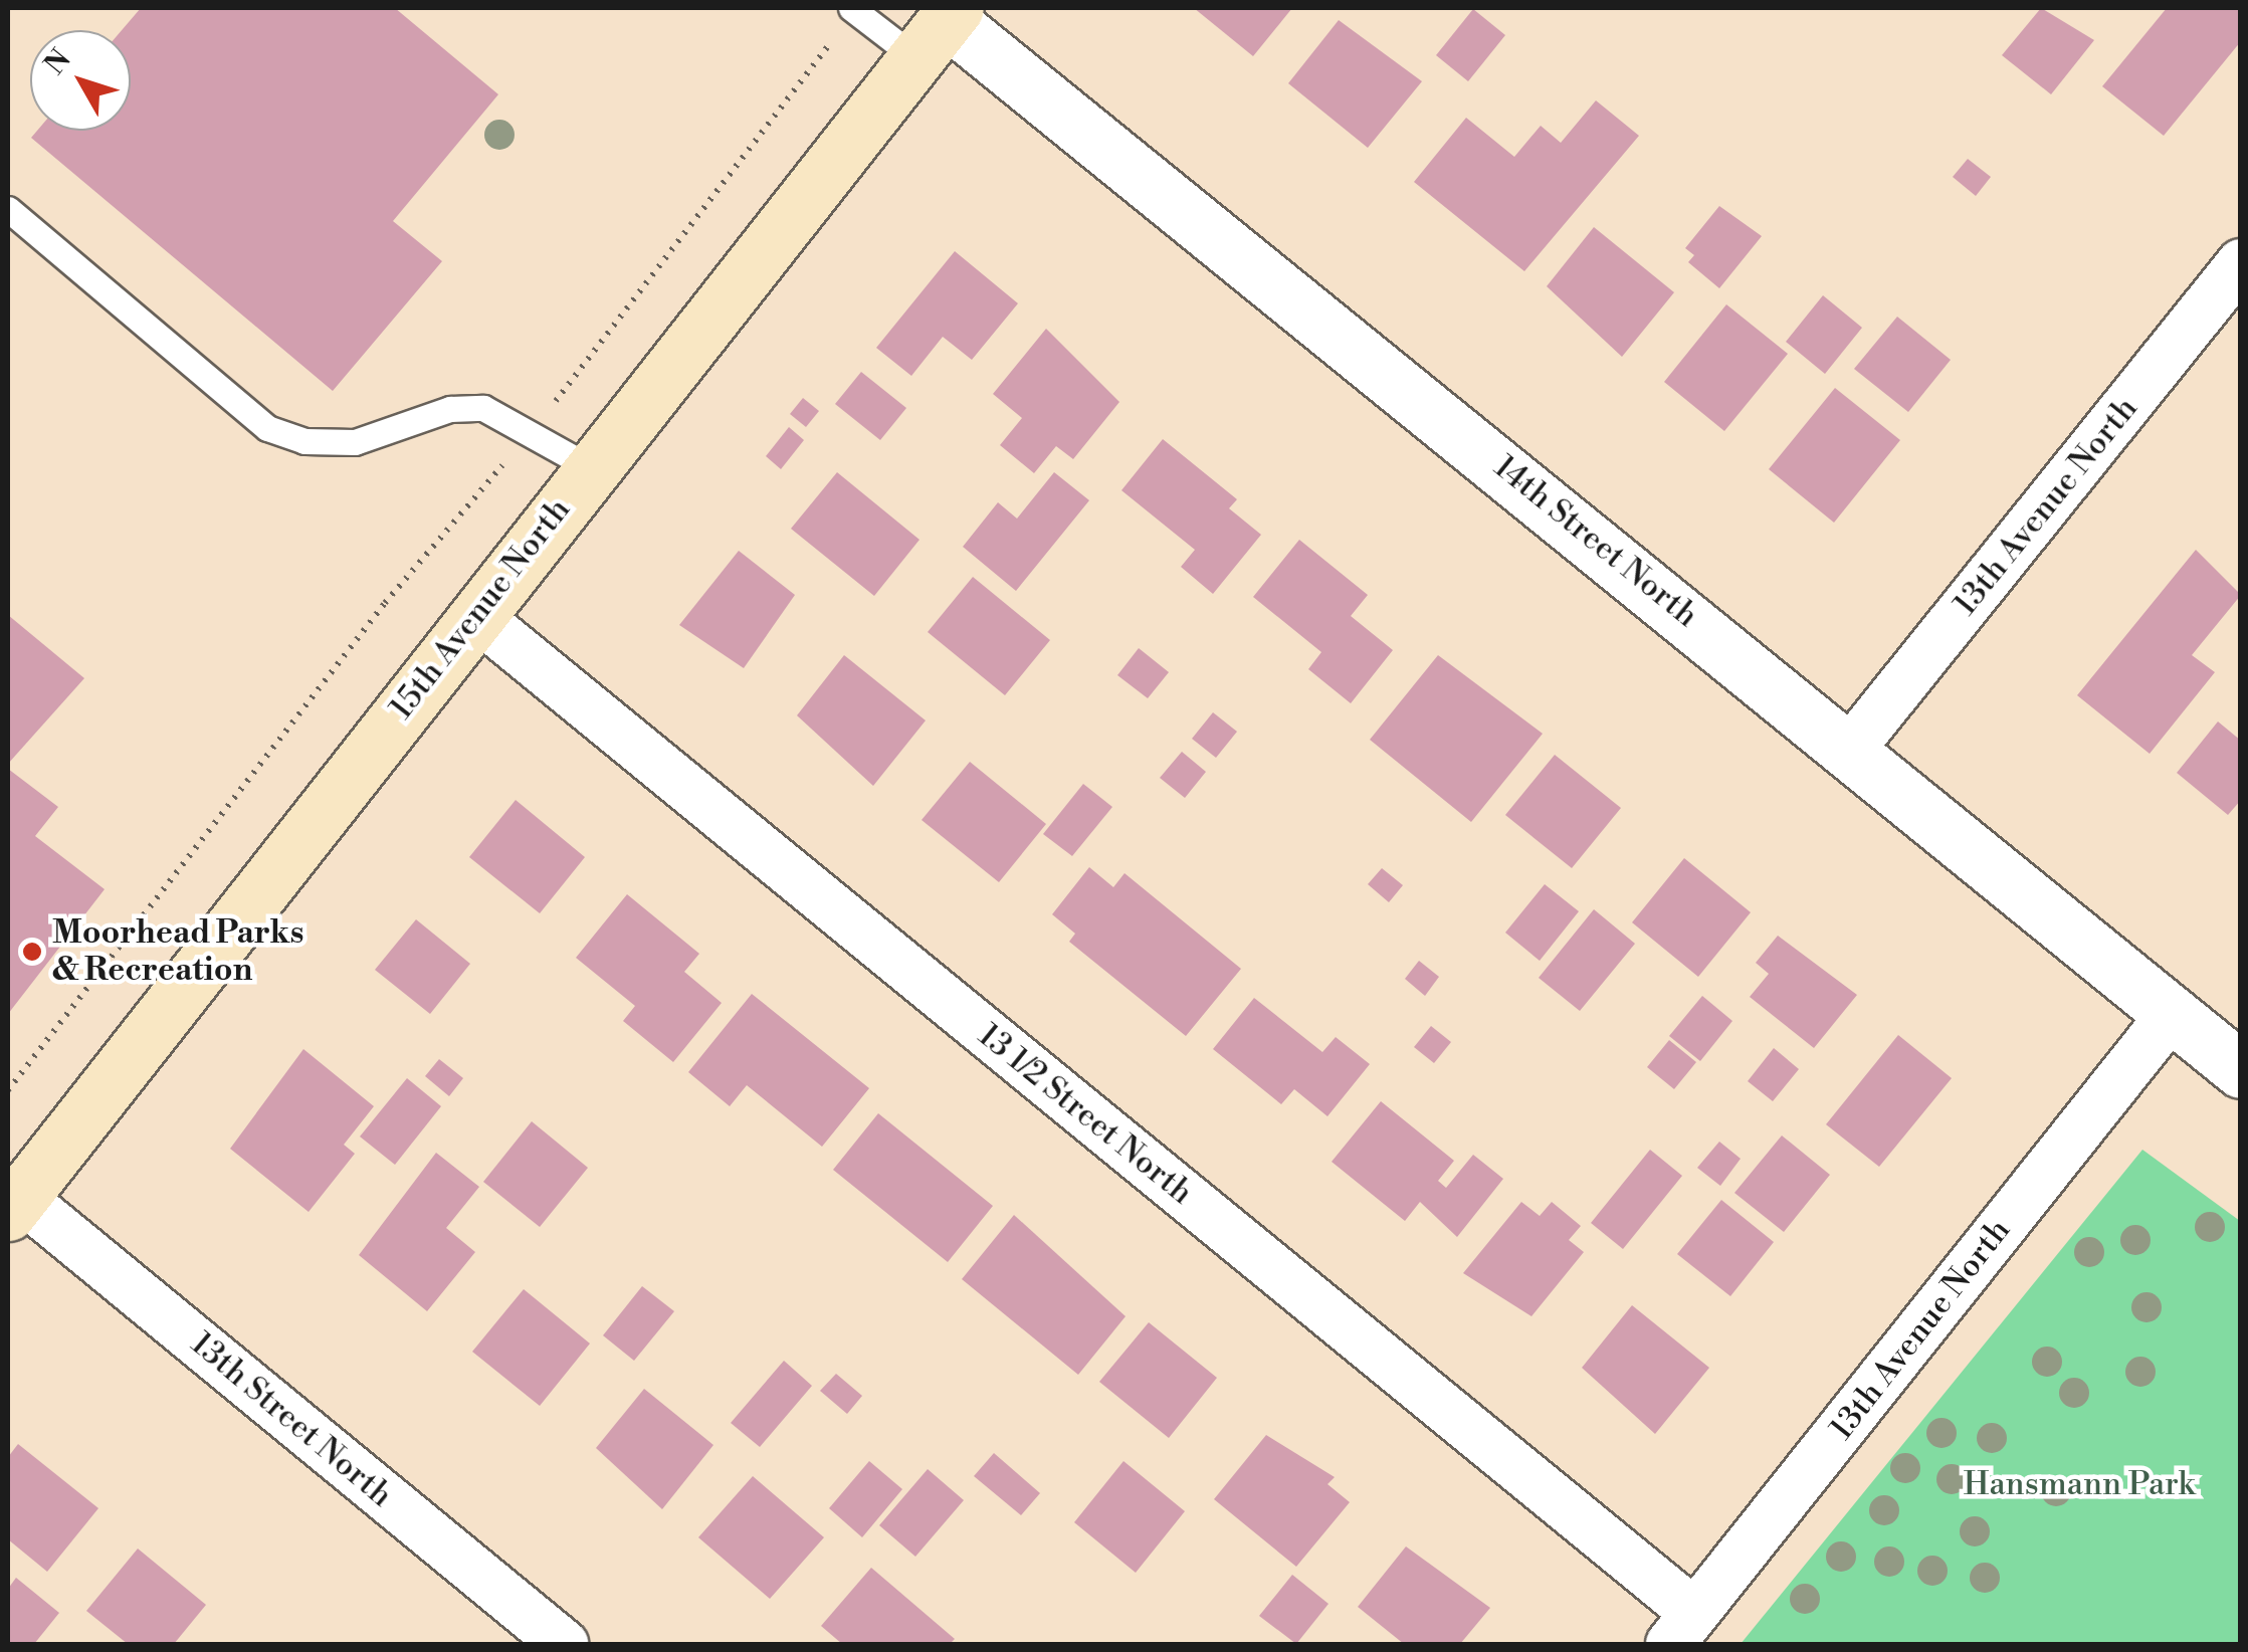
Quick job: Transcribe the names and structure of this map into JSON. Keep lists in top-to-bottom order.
{
  "streets": {
    "main road": ["15th Avenue North"],
    "street": [
      "13th Avenue North",
      "14th Street North",
      "13 1/2 Street North",
      "13th Street North"
    ]
  },
  "crossings": [
    ["13th Avenue North", "14th Street North"],
    ["13th Avenue North", "13 1/2 Street North"],
    ["14th Street North", "15th Avenue North"],
    ["15th Avenue North", "13 1/2 Street North"],
    ["15th Avenue North", "13th Street North"]
  ],
  "parks": ["Hansmann Park"],
  "places": ["Moorhead Parks & Recreation"],
  "north": "top left"
}
